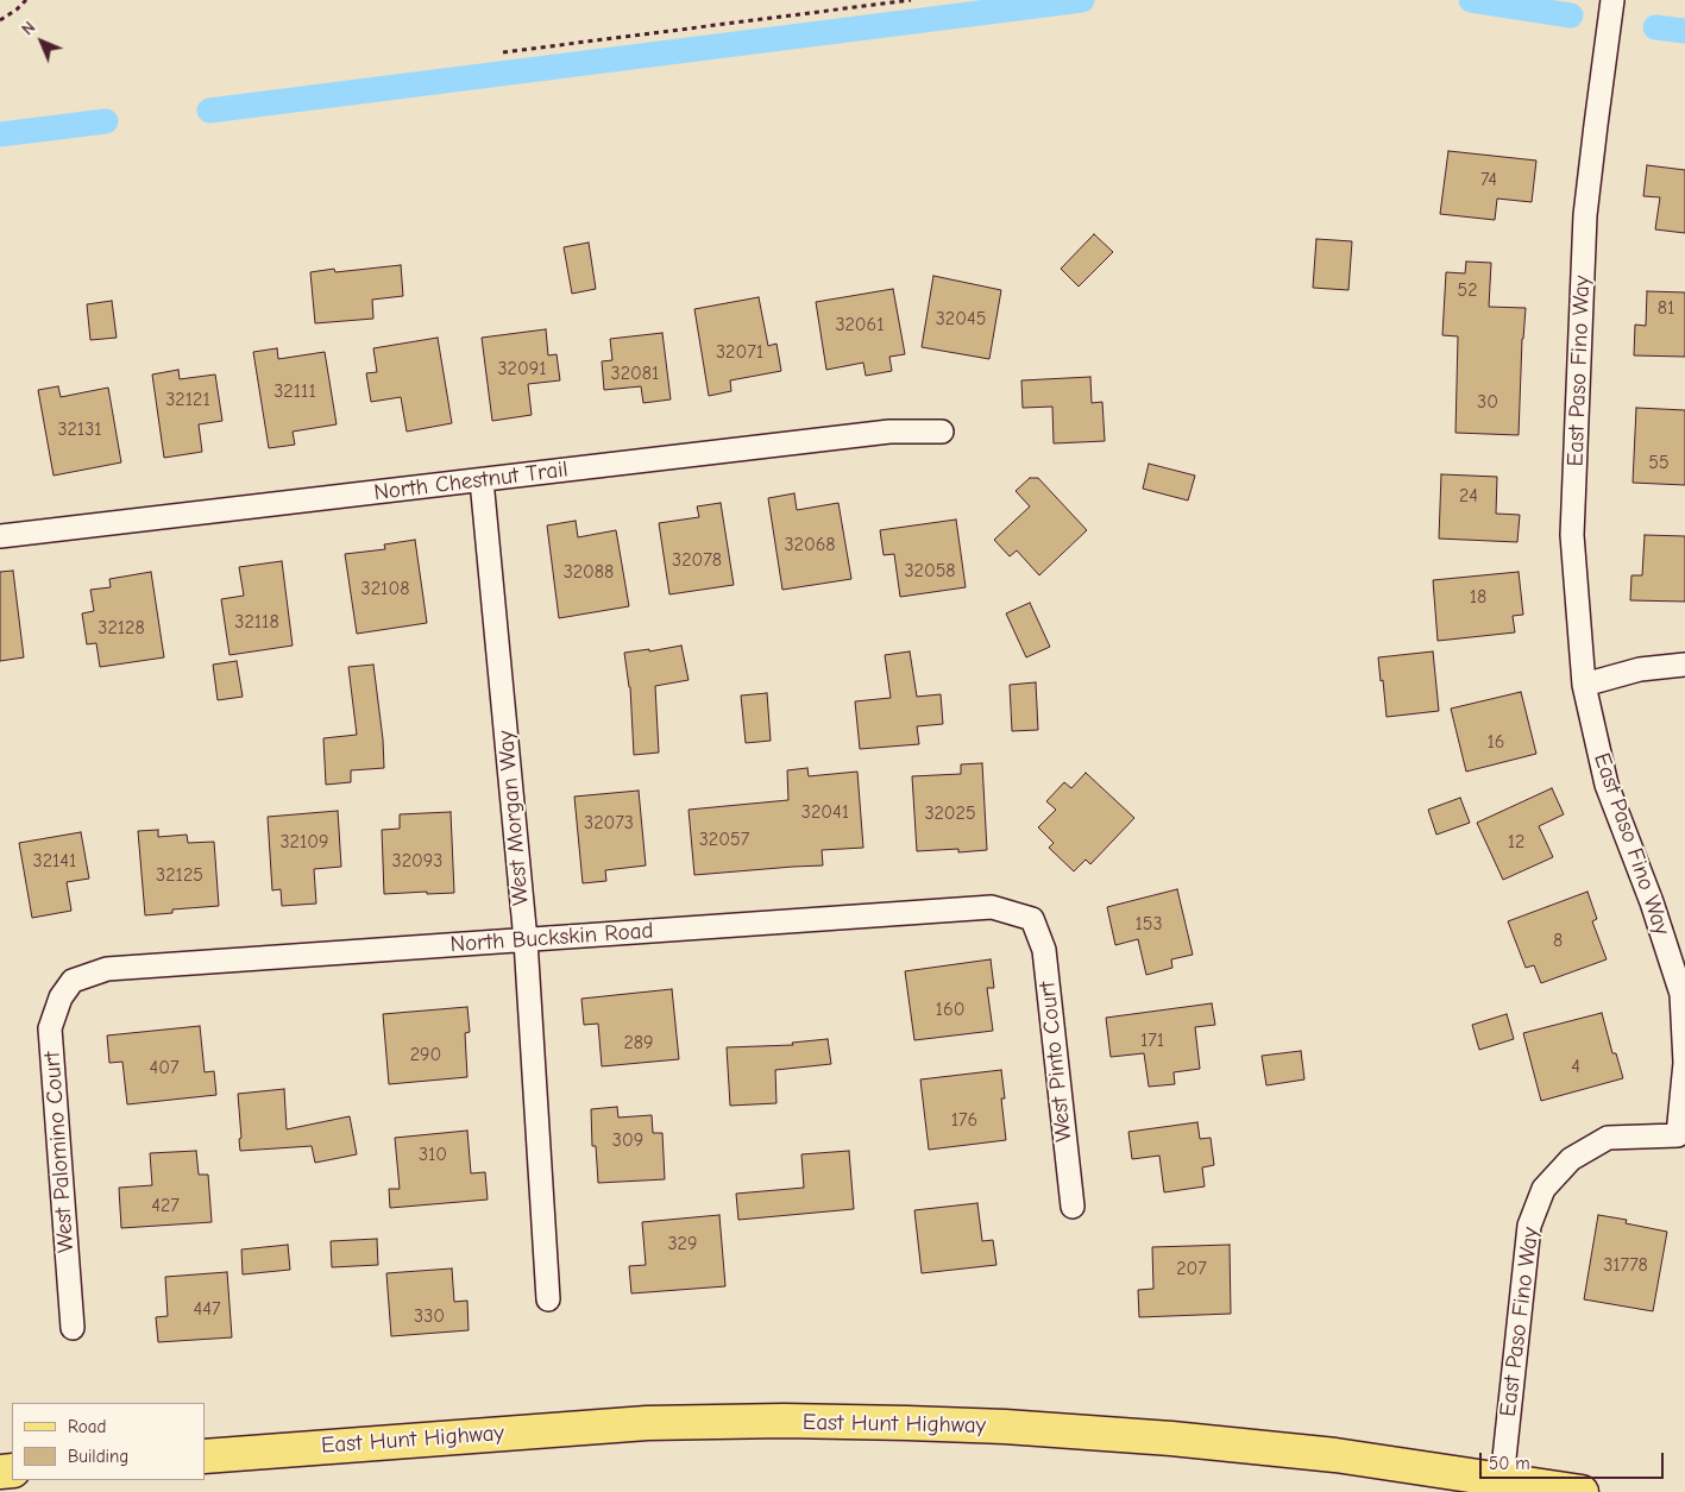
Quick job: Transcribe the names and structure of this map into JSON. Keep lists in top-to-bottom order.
{
  "streets": {
    "main road": ["East Hunt Highway"],
    "street": [
      "East Paso Fino Way",
      "North Chestnut Trail",
      "West Morgan Way",
      "North Buckskin Road",
      "West Pinto Court",
      "West Palomino Court"
    ]
  },
  "crossings": [
    ["East Paso Fino Way", "East Hunt Highway"],
    ["North Chestnut Trail", "West Morgan Way"],
    ["West Morgan Way", "North Buckskin Road"],
    ["North Buckskin Road", "West Pinto Court"],
    ["North Buckskin Road", "West Palomino Court"]
  ],
  "house_numbers": [
    "74",
    "52",
    "81",
    "32045",
    "32061",
    "32071",
    "32091",
    "32081",
    "32111",
    "32121",
    "30",
    "32131",
    "55",
    "24",
    "32068",
    "32078",
    "32058",
    "32088",
    "32108",
    "18",
    "32118",
    "32128",
    "16",
    "32041",
    "32025",
    "32073",
    "32057",
    "32109",
    "12",
    "32141",
    "32093",
    "32125",
    "153",
    "8",
    "160",
    "171",
    "289",
    "290",
    "4",
    "407",
    "176",
    "309",
    "310",
    "427",
    "329",
    "31778",
    "207",
    "447",
    "330"
  ],
  "legend": ["Road", "Building"],
  "scale_bar": "50 m",
  "north": "top left"
}
